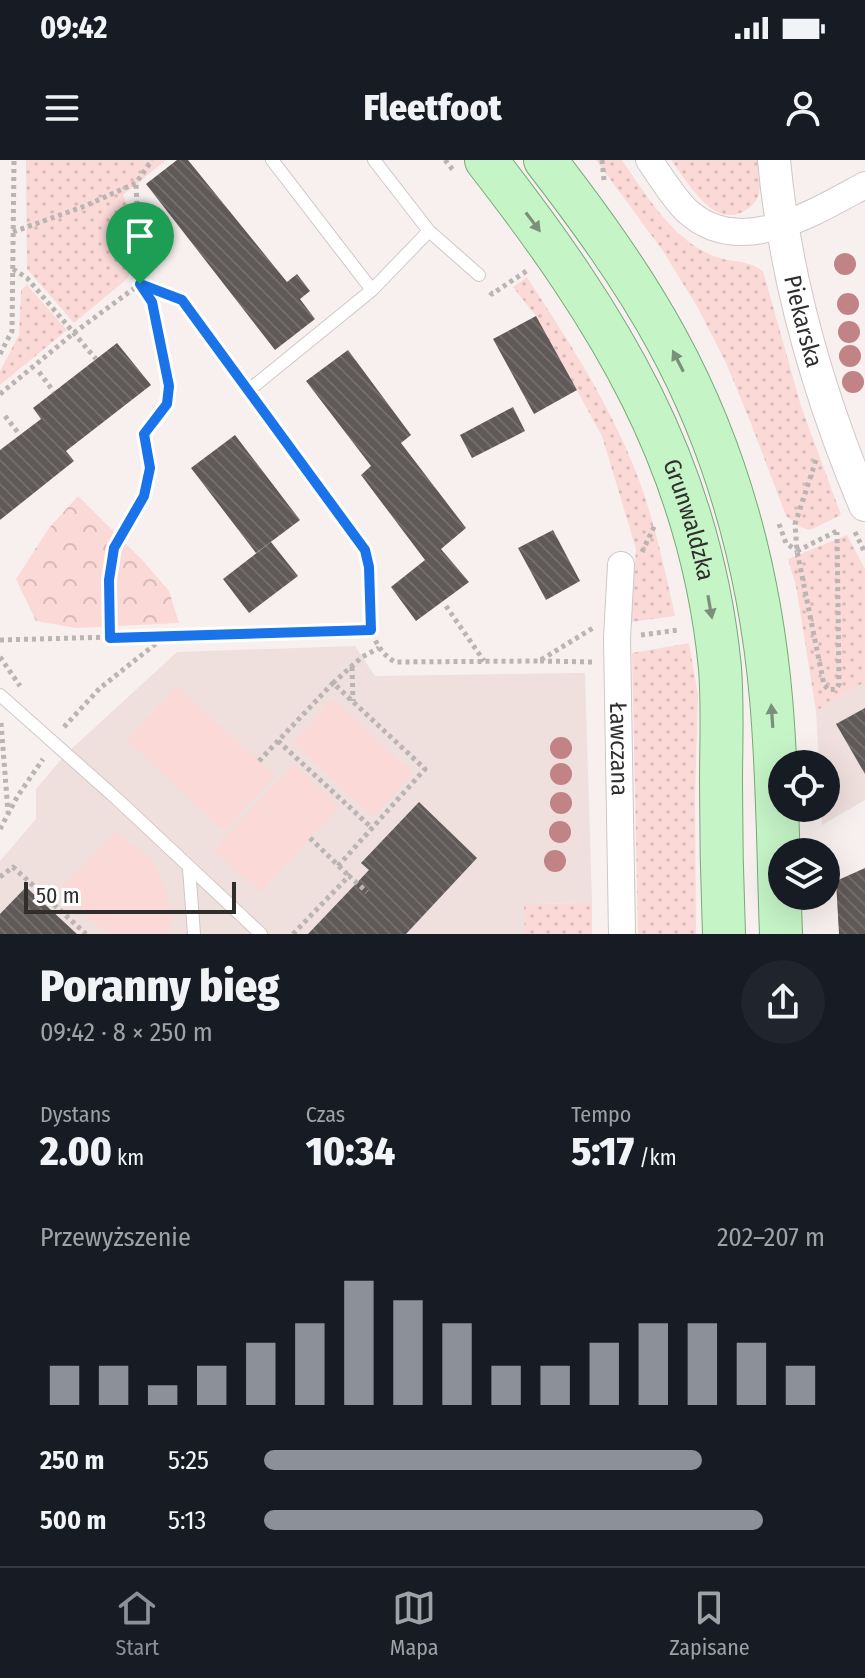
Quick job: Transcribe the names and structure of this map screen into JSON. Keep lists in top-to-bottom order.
{
  "streets": {
    "main road": ["Grunwaldzka"],
    "street": ["Piekarska", "Ławczana"]
  },
  "scale_bar": "50 m",
  "page": {
    "status": "09:42",
    "header": "Fleetfoot",
    "scale": "50 m",
    "heading": ["Poranny bieg", "09:42 · 8 × 250 m"],
    "stats": [
      ["Dystans", "2.00 km"],
      ["Czas", "10:34"],
      ["Tempo", "5:17 /km"]
    ],
    "chart": ["Przewyższenie", "202–207 m"],
    "list": [
      {
        "name": "250 m",
        "note": "5:25"
      },
      {
        "name": "500 m",
        "note": "5:13"
      }
    ],
    "tabs": ["Start", "Mapa", "Zapisane"]
  }
}
